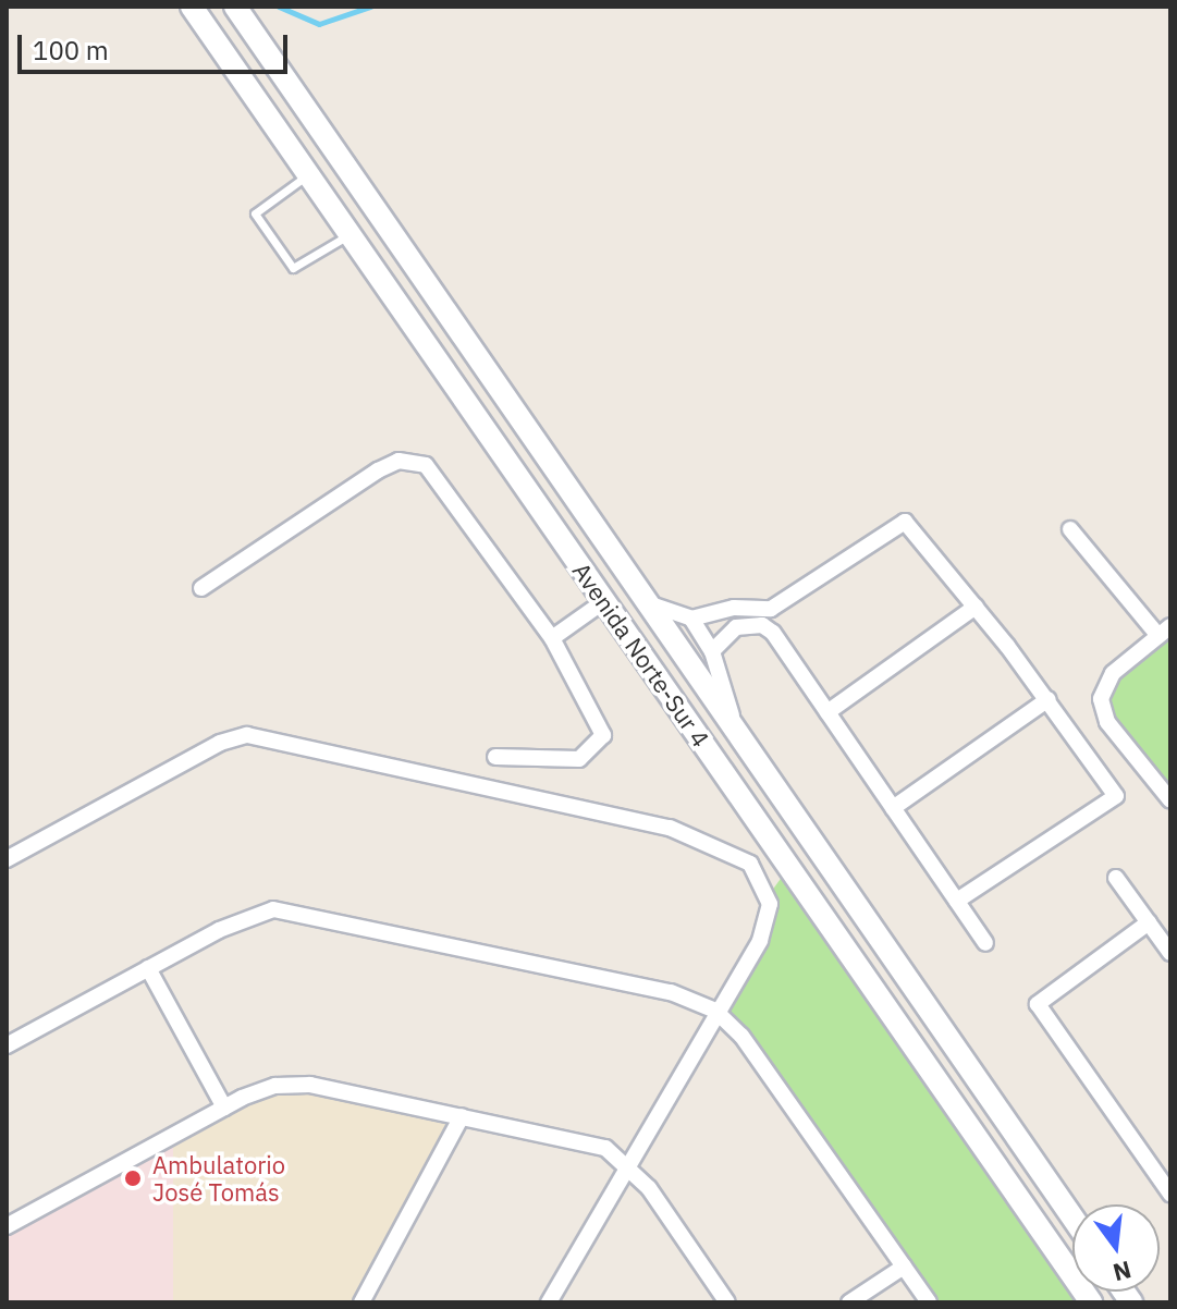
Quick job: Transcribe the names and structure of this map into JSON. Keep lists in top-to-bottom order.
{
  "streets": {
    "main road": ["Avenida Norte-Sur 4"]
  },
  "places": ["Ambulatorio José Tomás"],
  "scale_bar": "100 m",
  "north": "bottom"
}
